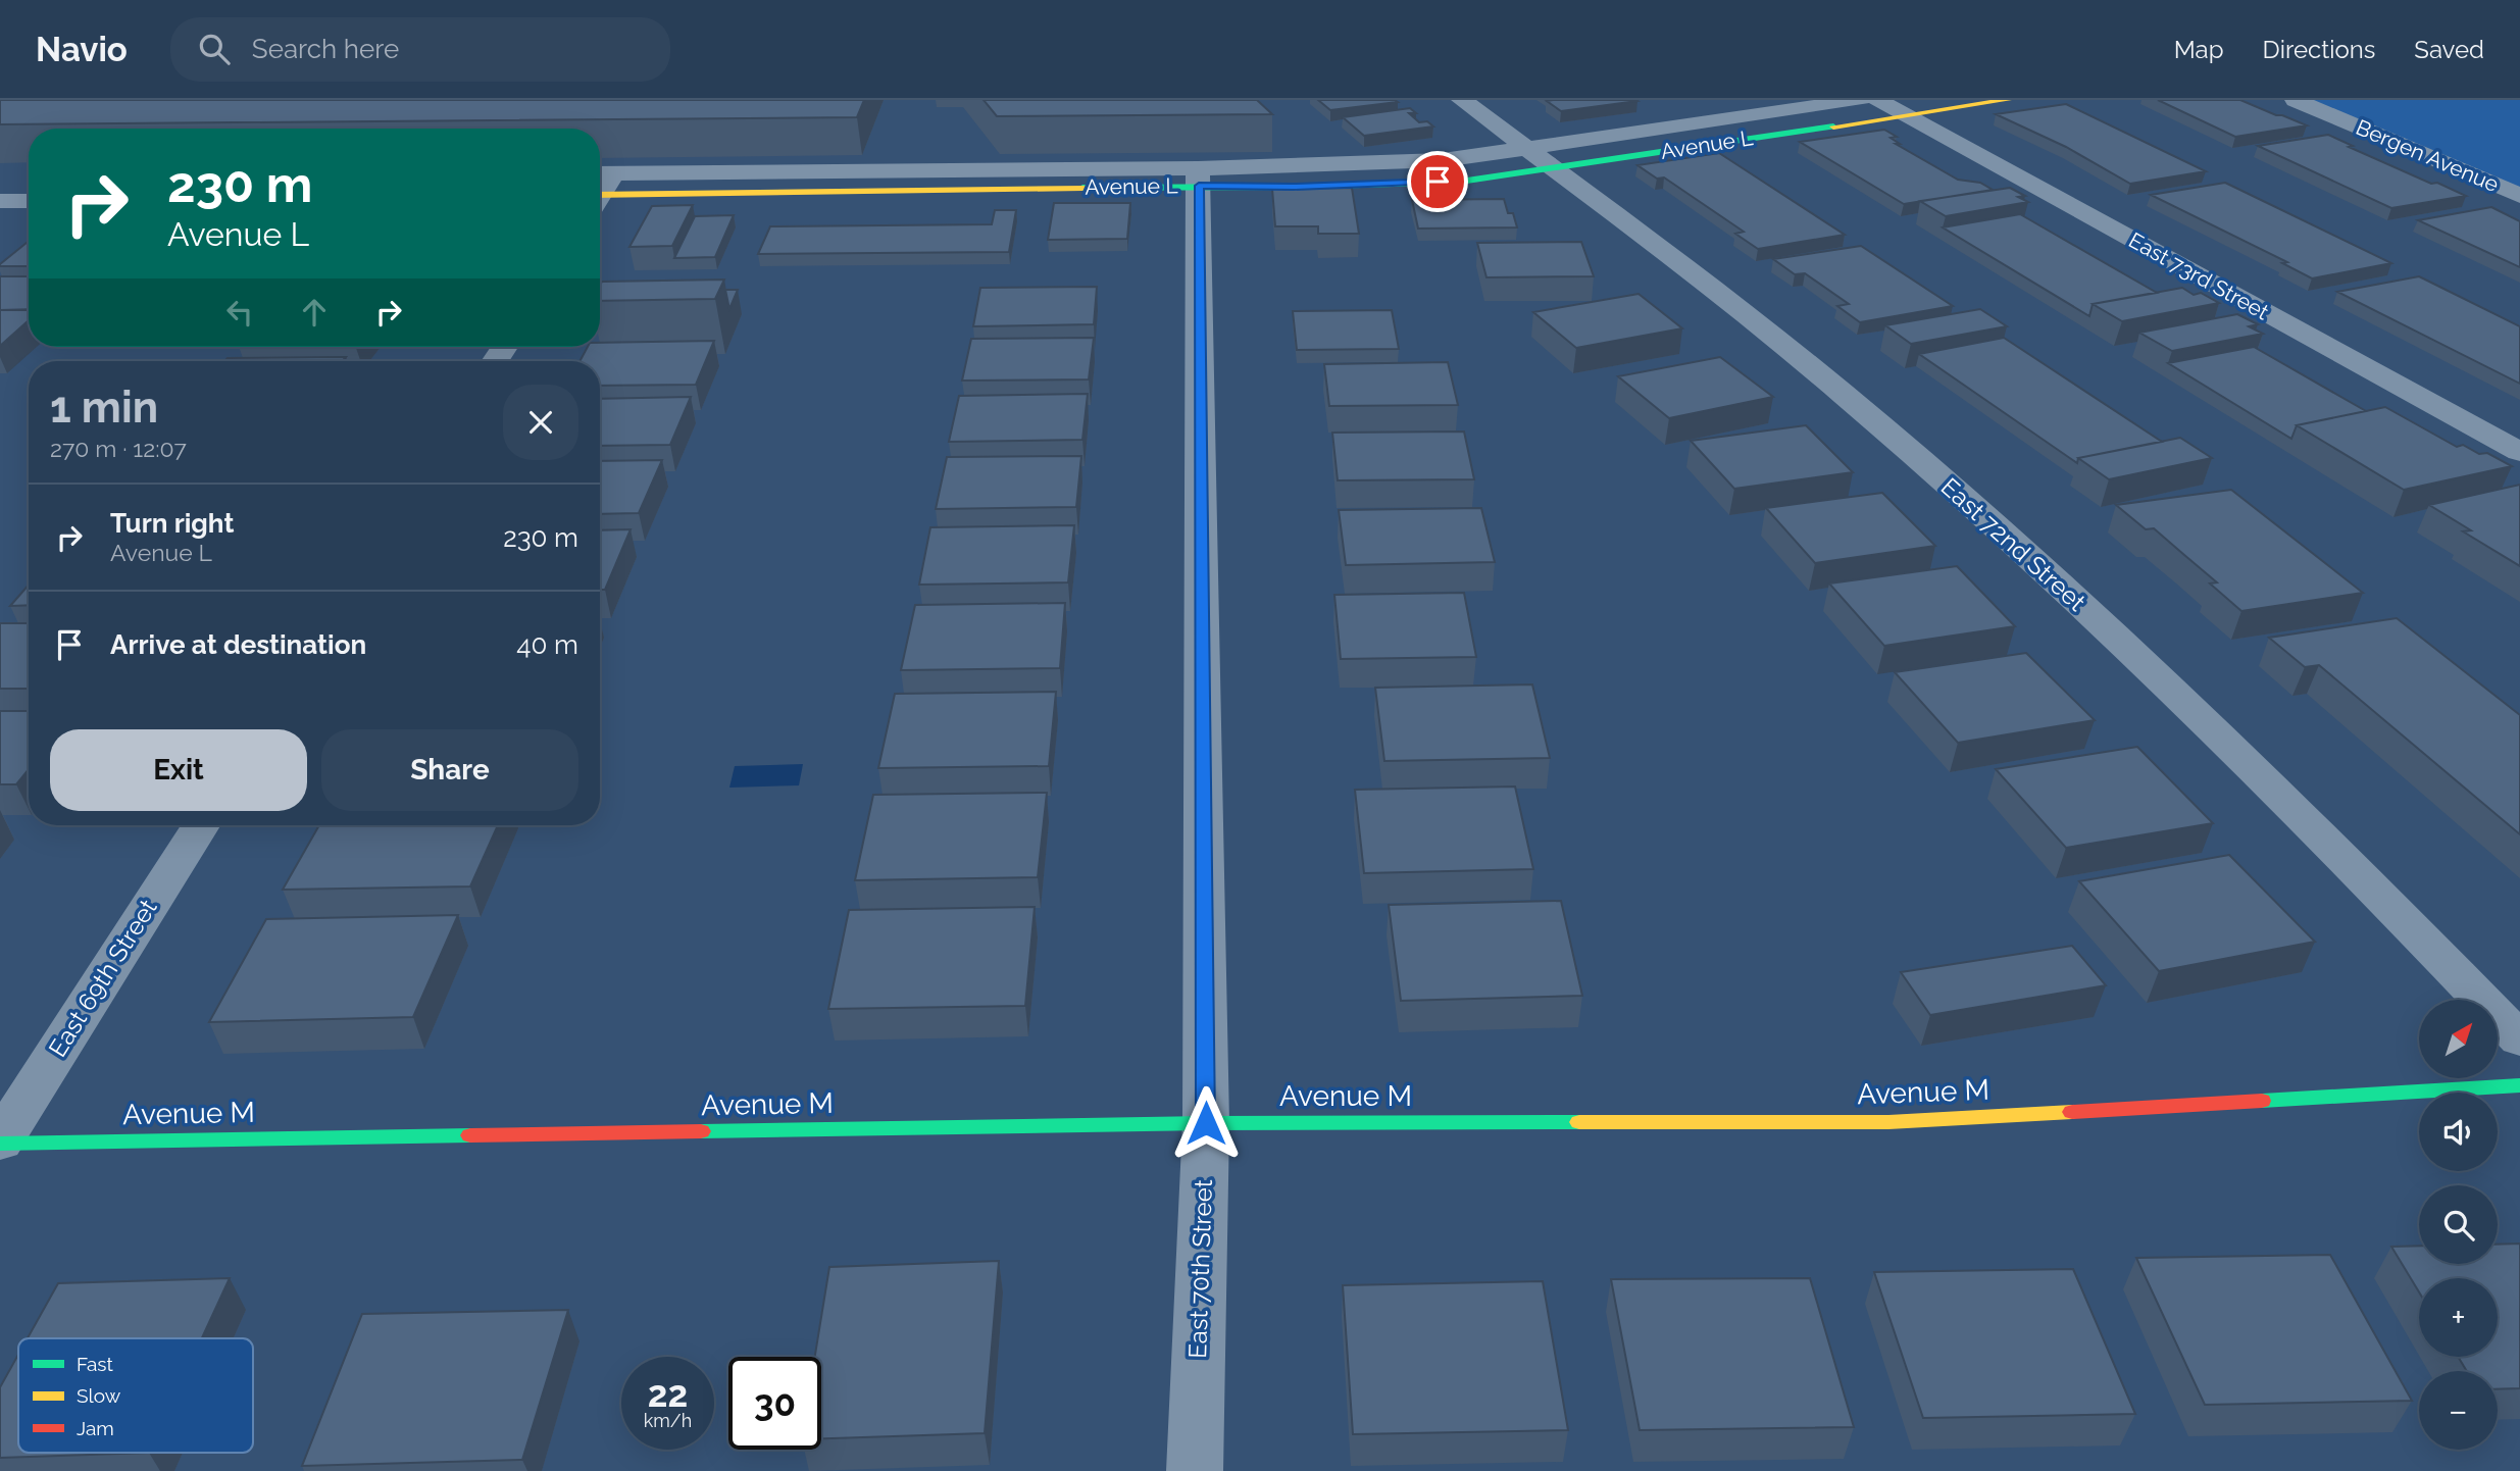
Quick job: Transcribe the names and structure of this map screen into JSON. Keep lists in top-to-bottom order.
{
  "streets": {
    "street": [
      "Avenue L",
      "Bergen Avenue",
      "East 73rd Street",
      "East 72nd Street",
      "East 69th Street",
      "Avenue M",
      "East 70th Street"
    ]
  },
  "crossings": [
    ["Avenue L", "East 73rd Street"],
    ["Avenue L", "East 72nd Street"],
    ["Avenue L", "East 70th Street"],
    ["East 69th Street", "Avenue M"],
    ["Avenue M", "East 70th Street"]
  ],
  "legend": ["Fast", "Slow", "Jam"],
  "north": "top right",
  "page": {
    "header": "Navio",
    "search": "Search here",
    "nav": ["Map", "Directions", "Saved"],
    "turn": ["230 m", "Avenue L"],
    "heading": ["1 min", "270 m · 12:07"],
    "list": [
      {
        "name": "Turn right",
        "note": "Avenue L",
        "value": "230 m"
      },
      {
        "name": "Arrive at destination",
        "value": "40 m"
      }
    ],
    "buttons": ["Exit", "Share"],
    "map_buttons": ["+", "−"],
    "speed": "22 km/h",
    "limit": "30"
  }
}
